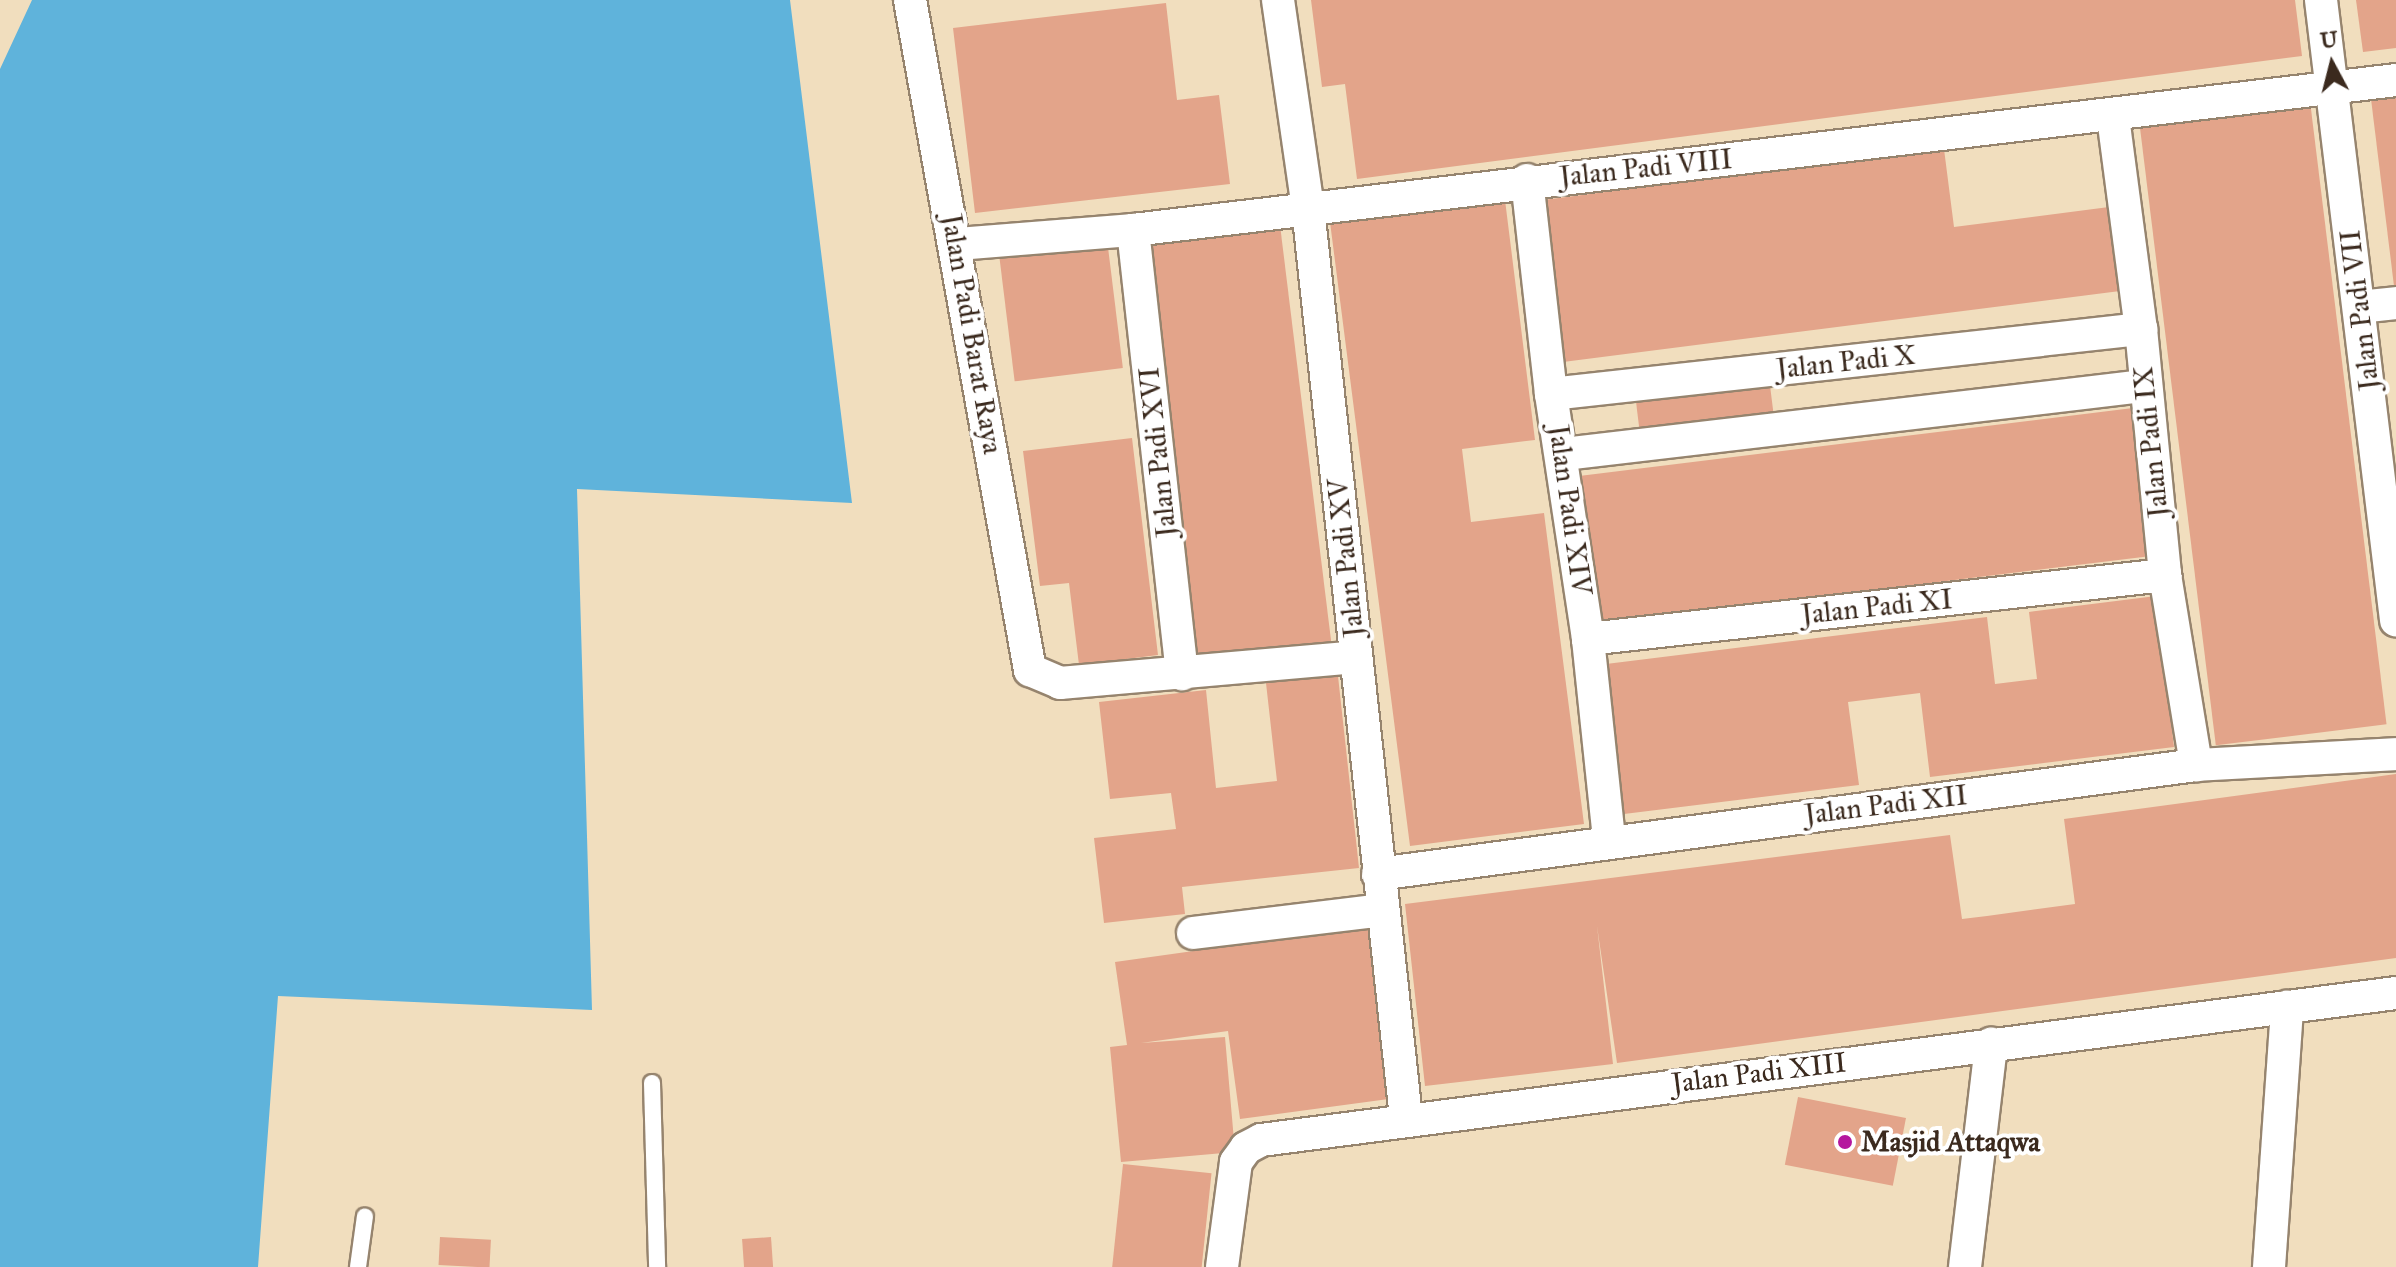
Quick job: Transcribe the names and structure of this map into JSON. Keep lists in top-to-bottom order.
{
  "streets": {
    "street": [
      "Jalan Padi VIII",
      "Jalan Padi VII",
      "Jalan Padi Barat Raya",
      "Jalan Padi X",
      "Jalan Padi IX",
      "Jalan Padi XVI",
      "Jalan Padi XIV",
      "Jalan Padi XV",
      "Jalan Padi XI",
      "Jalan Padi XII",
      "Jalan Padi XIII"
    ]
  },
  "crossings": [
    ["Jalan Padi VIII", "Jalan Padi VII"],
    ["Jalan Padi VIII", "Jalan Padi Barat Raya"],
    ["Jalan Padi VIII", "Jalan Padi IX"],
    ["Jalan Padi VIII", "Jalan Padi XVI"],
    ["Jalan Padi VIII", "Jalan Padi XIV"],
    ["Jalan Padi VIII", "Jalan Padi XV"],
    ["Jalan Padi Barat Raya", "Jalan Padi XVI"],
    ["Jalan Padi X", "Jalan Padi IX"],
    ["Jalan Padi X", "Jalan Padi XIV"],
    ["Jalan Padi IX", "Jalan Padi XI"],
    ["Jalan Padi IX", "Jalan Padi XII"],
    ["Jalan Padi XIV", "Jalan Padi XI"],
    ["Jalan Padi XIV", "Jalan Padi XII"],
    ["Jalan Padi XV", "Jalan Padi XII"],
    ["Jalan Padi XV", "Jalan Padi XIII"]
  ],
  "places": ["Masjid Attaqwa"],
  "north": "top"
}
